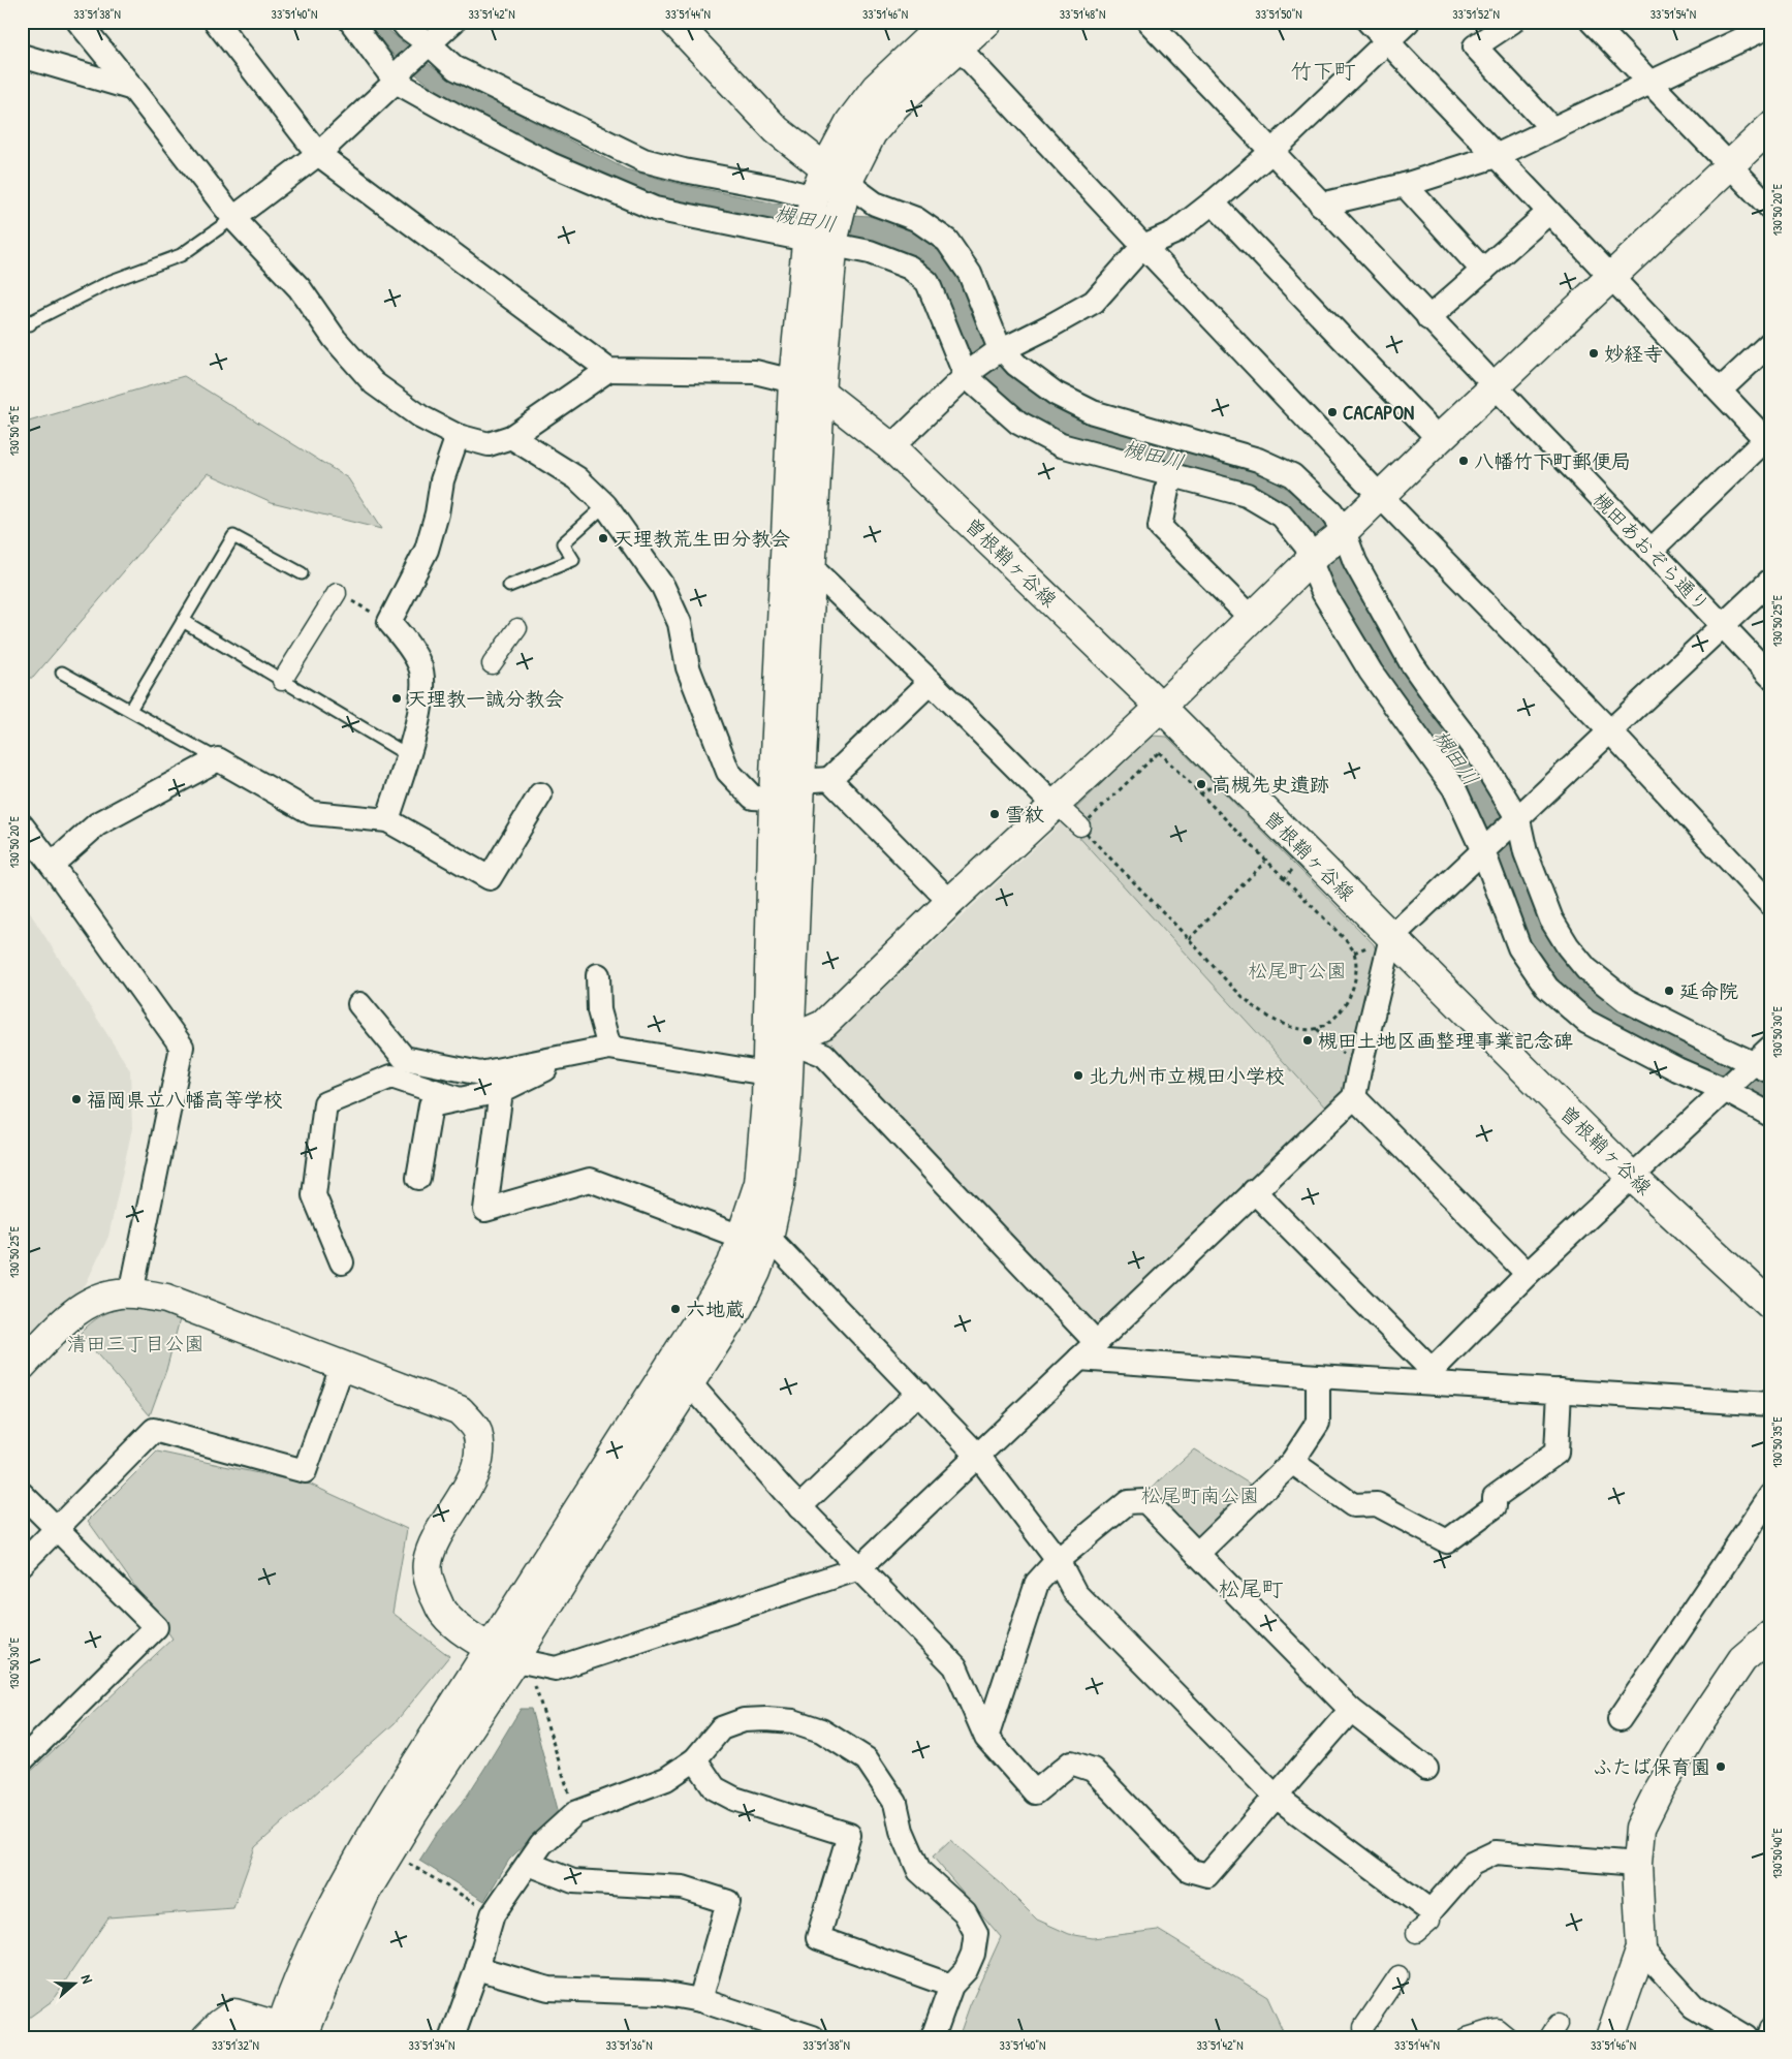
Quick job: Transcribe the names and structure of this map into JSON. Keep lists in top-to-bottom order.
{
  "streets": {
    "street": ["槻田あおぞら通り", "曽根鞘ヶ谷線"]
  },
  "districts": ["竹下町", "松尾町"],
  "water": ["槻田川"],
  "parks": ["松尾町公園", "清田三丁目公園", "松尾町南公園"],
  "places": [
    "妙経寺",
    "CACAPON",
    "八幡竹下町郵便局",
    "天理教荒生田分教会",
    "天理教一誠分教会",
    "高槻先史遺跡",
    "雪紋",
    "延命院",
    "槻田土地区画整理事業記念碑",
    "北九州市立槻田小学校",
    "福岡県立八幡高等学校",
    "六地蔵",
    "ふたば保育園"
  ],
  "north": "right",
  "coordinates": [
    "33°51'38\"N",
    "33°51'40\"N",
    "33°51'42\"N",
    "33°51'44\"N",
    "33°51'46\"N",
    "33°51'48\"N",
    "33°51'50\"N",
    "33°51'52\"N",
    "33°51'54\"N",
    "130°50'20\"E",
    "130°50'15\"E",
    "130°50'25\"E",
    "130°50'30\"E",
    "130°50'35\"E",
    "130°50'40\"E",
    "33°51'32\"N",
    "33°51'34\"N",
    "33°51'36\"N"
  ]
}
